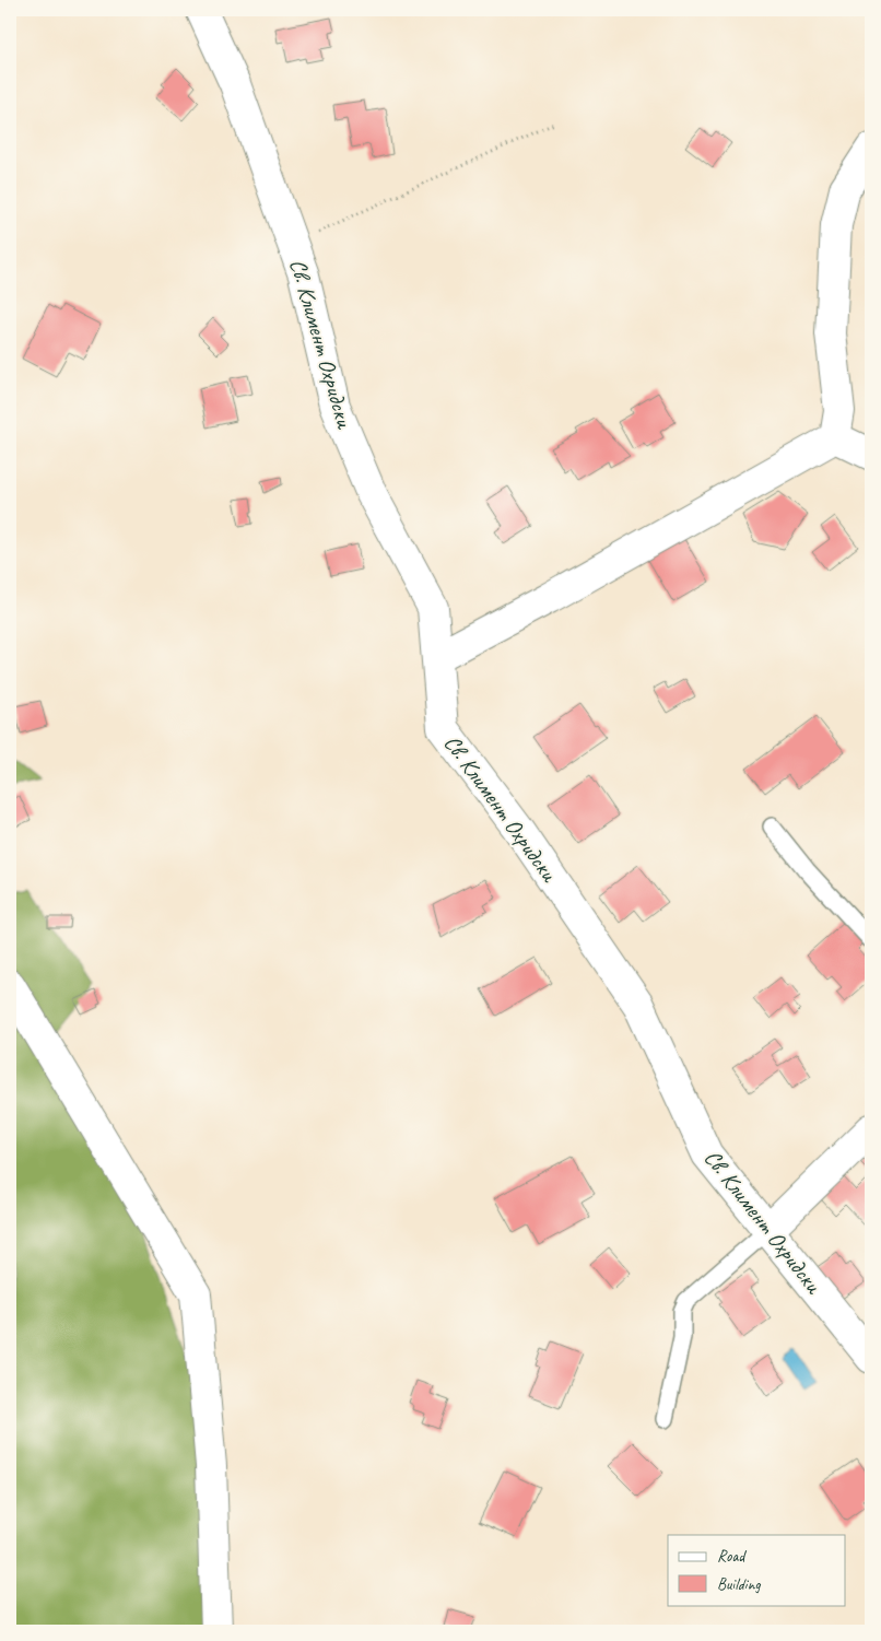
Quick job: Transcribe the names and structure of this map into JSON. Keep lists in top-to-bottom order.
{
  "streets": {
    "street": ["Св. Климент Охридски"]
  },
  "legend": ["Road", "Building"]
}
